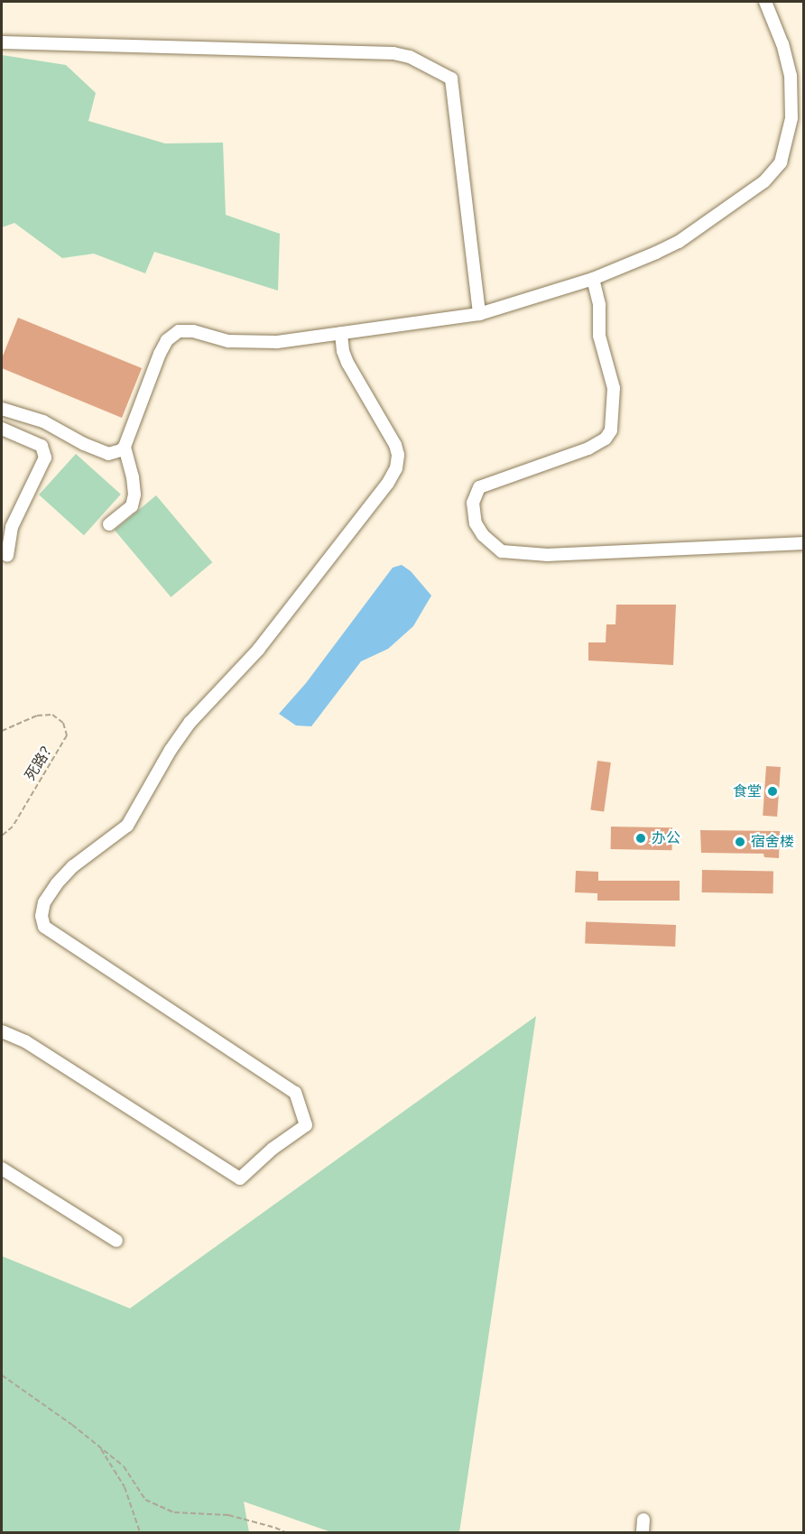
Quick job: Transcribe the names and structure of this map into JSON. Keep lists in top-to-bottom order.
{
  "streets": {
    "path": ["死路？"]
  },
  "places": ["食堂", "办公", "宿舍楼"]
}
